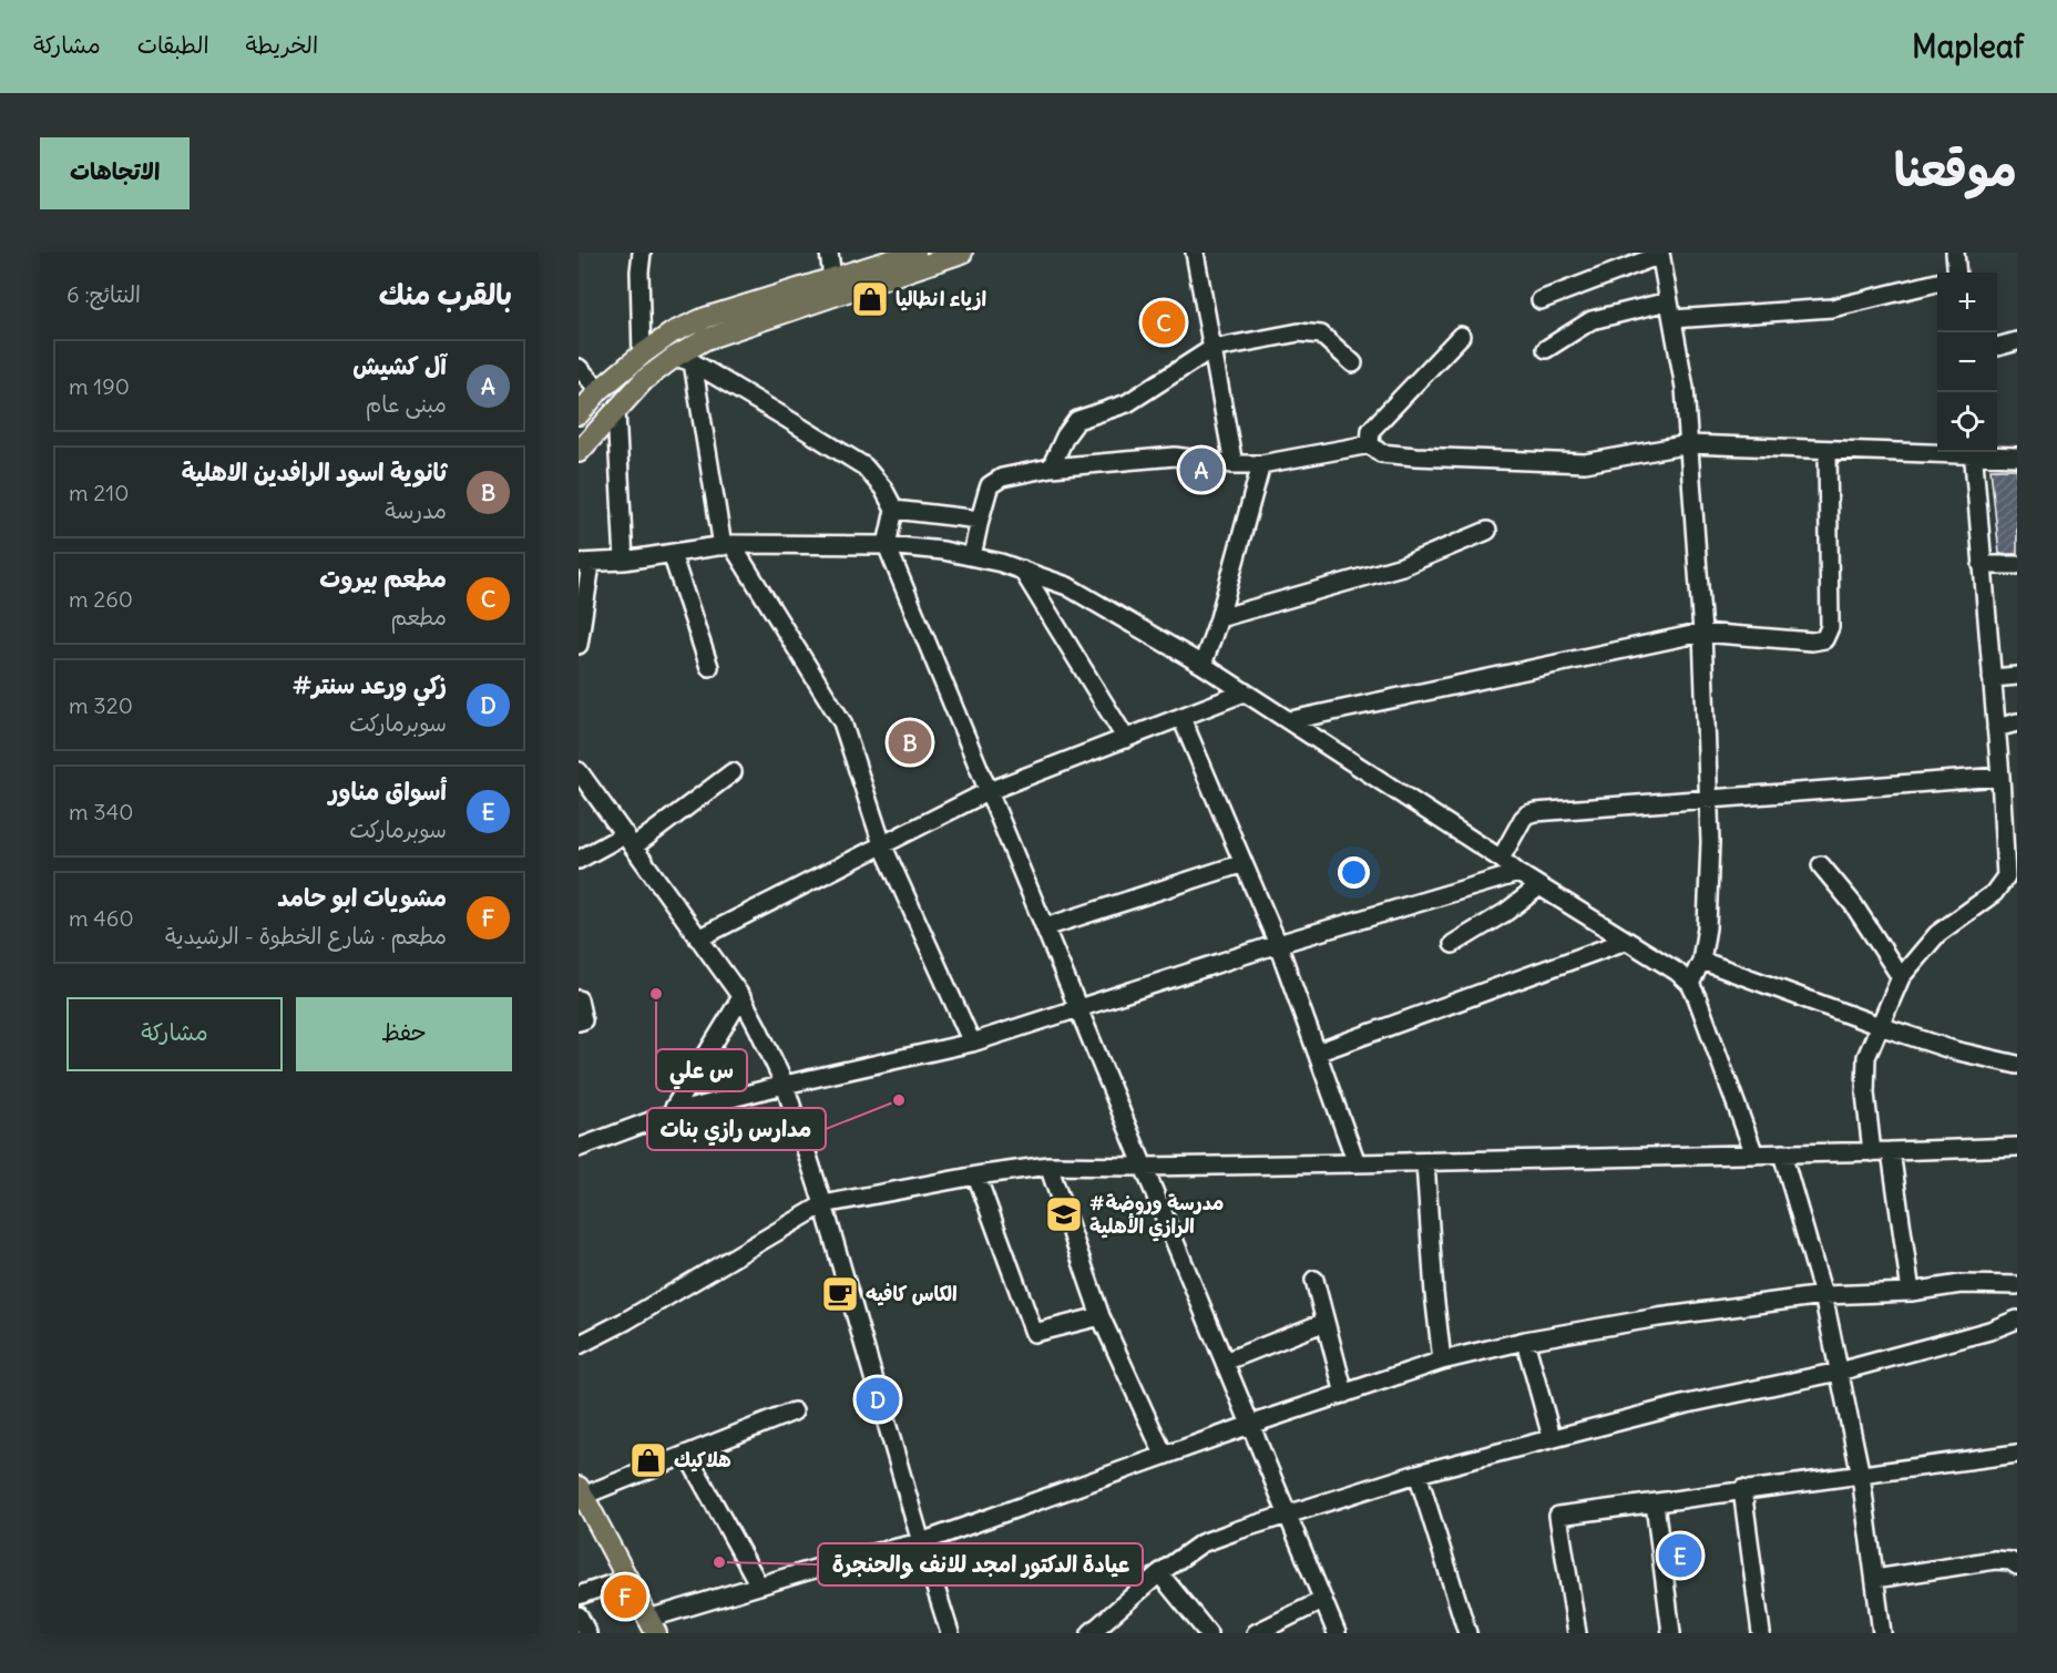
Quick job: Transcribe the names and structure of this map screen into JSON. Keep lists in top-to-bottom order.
{
  "places": {
    "shop": ["ازياء انطاليا", "هلاكيك"],
    "other": ["س علي", "مدارس رازي بنات", "عيادة الدكتور امجد للانف والحنجرة"],
    "school or university": ["#مدرسة وروضة الرازي الأهلية"],
    "cafe": ["الكاس كافيه"]
  },
  "page": {
    "header": "Mapleaf",
    "nav": ["الخريطة", "الطبقات", "مشاركة"],
    "title": "موقعنا",
    "buttons": [
      "الاتجاهات",
      ["حفظ", "مشاركة"]
    ],
    "heading": ["بالقرب منك", "النتائج: 6"],
    "map_buttons": ["+", "−"],
    "pins": [
      "C",
      "A",
      "B",
      "D",
      "E",
      "F"
    ],
    "list": [
      {
        "mark": "A",
        "name": "آل كشيش",
        "note": "مبنى عام",
        "value": "190 m"
      },
      {
        "mark": "B",
        "name": "ثانوية اسود الرافدين الاهلية",
        "note": "مدرسة",
        "value": "210 m"
      },
      {
        "mark": "C",
        "name": "مطعم بيروت",
        "note": "مطعم",
        "value": "260 m"
      },
      {
        "mark": "D",
        "name": "زكي ورعد سنتر#",
        "note": "سوبرماركت",
        "value": "320 m"
      },
      {
        "mark": "E",
        "name": "أسواق مناور",
        "note": "سوبرماركت",
        "value": "340 m"
      },
      {
        "mark": "F",
        "name": "مشويات ابو حامد",
        "note": "مطعم · شارع الخطوة - الرشيدية",
        "value": "460 m"
      }
    ]
  }
}
